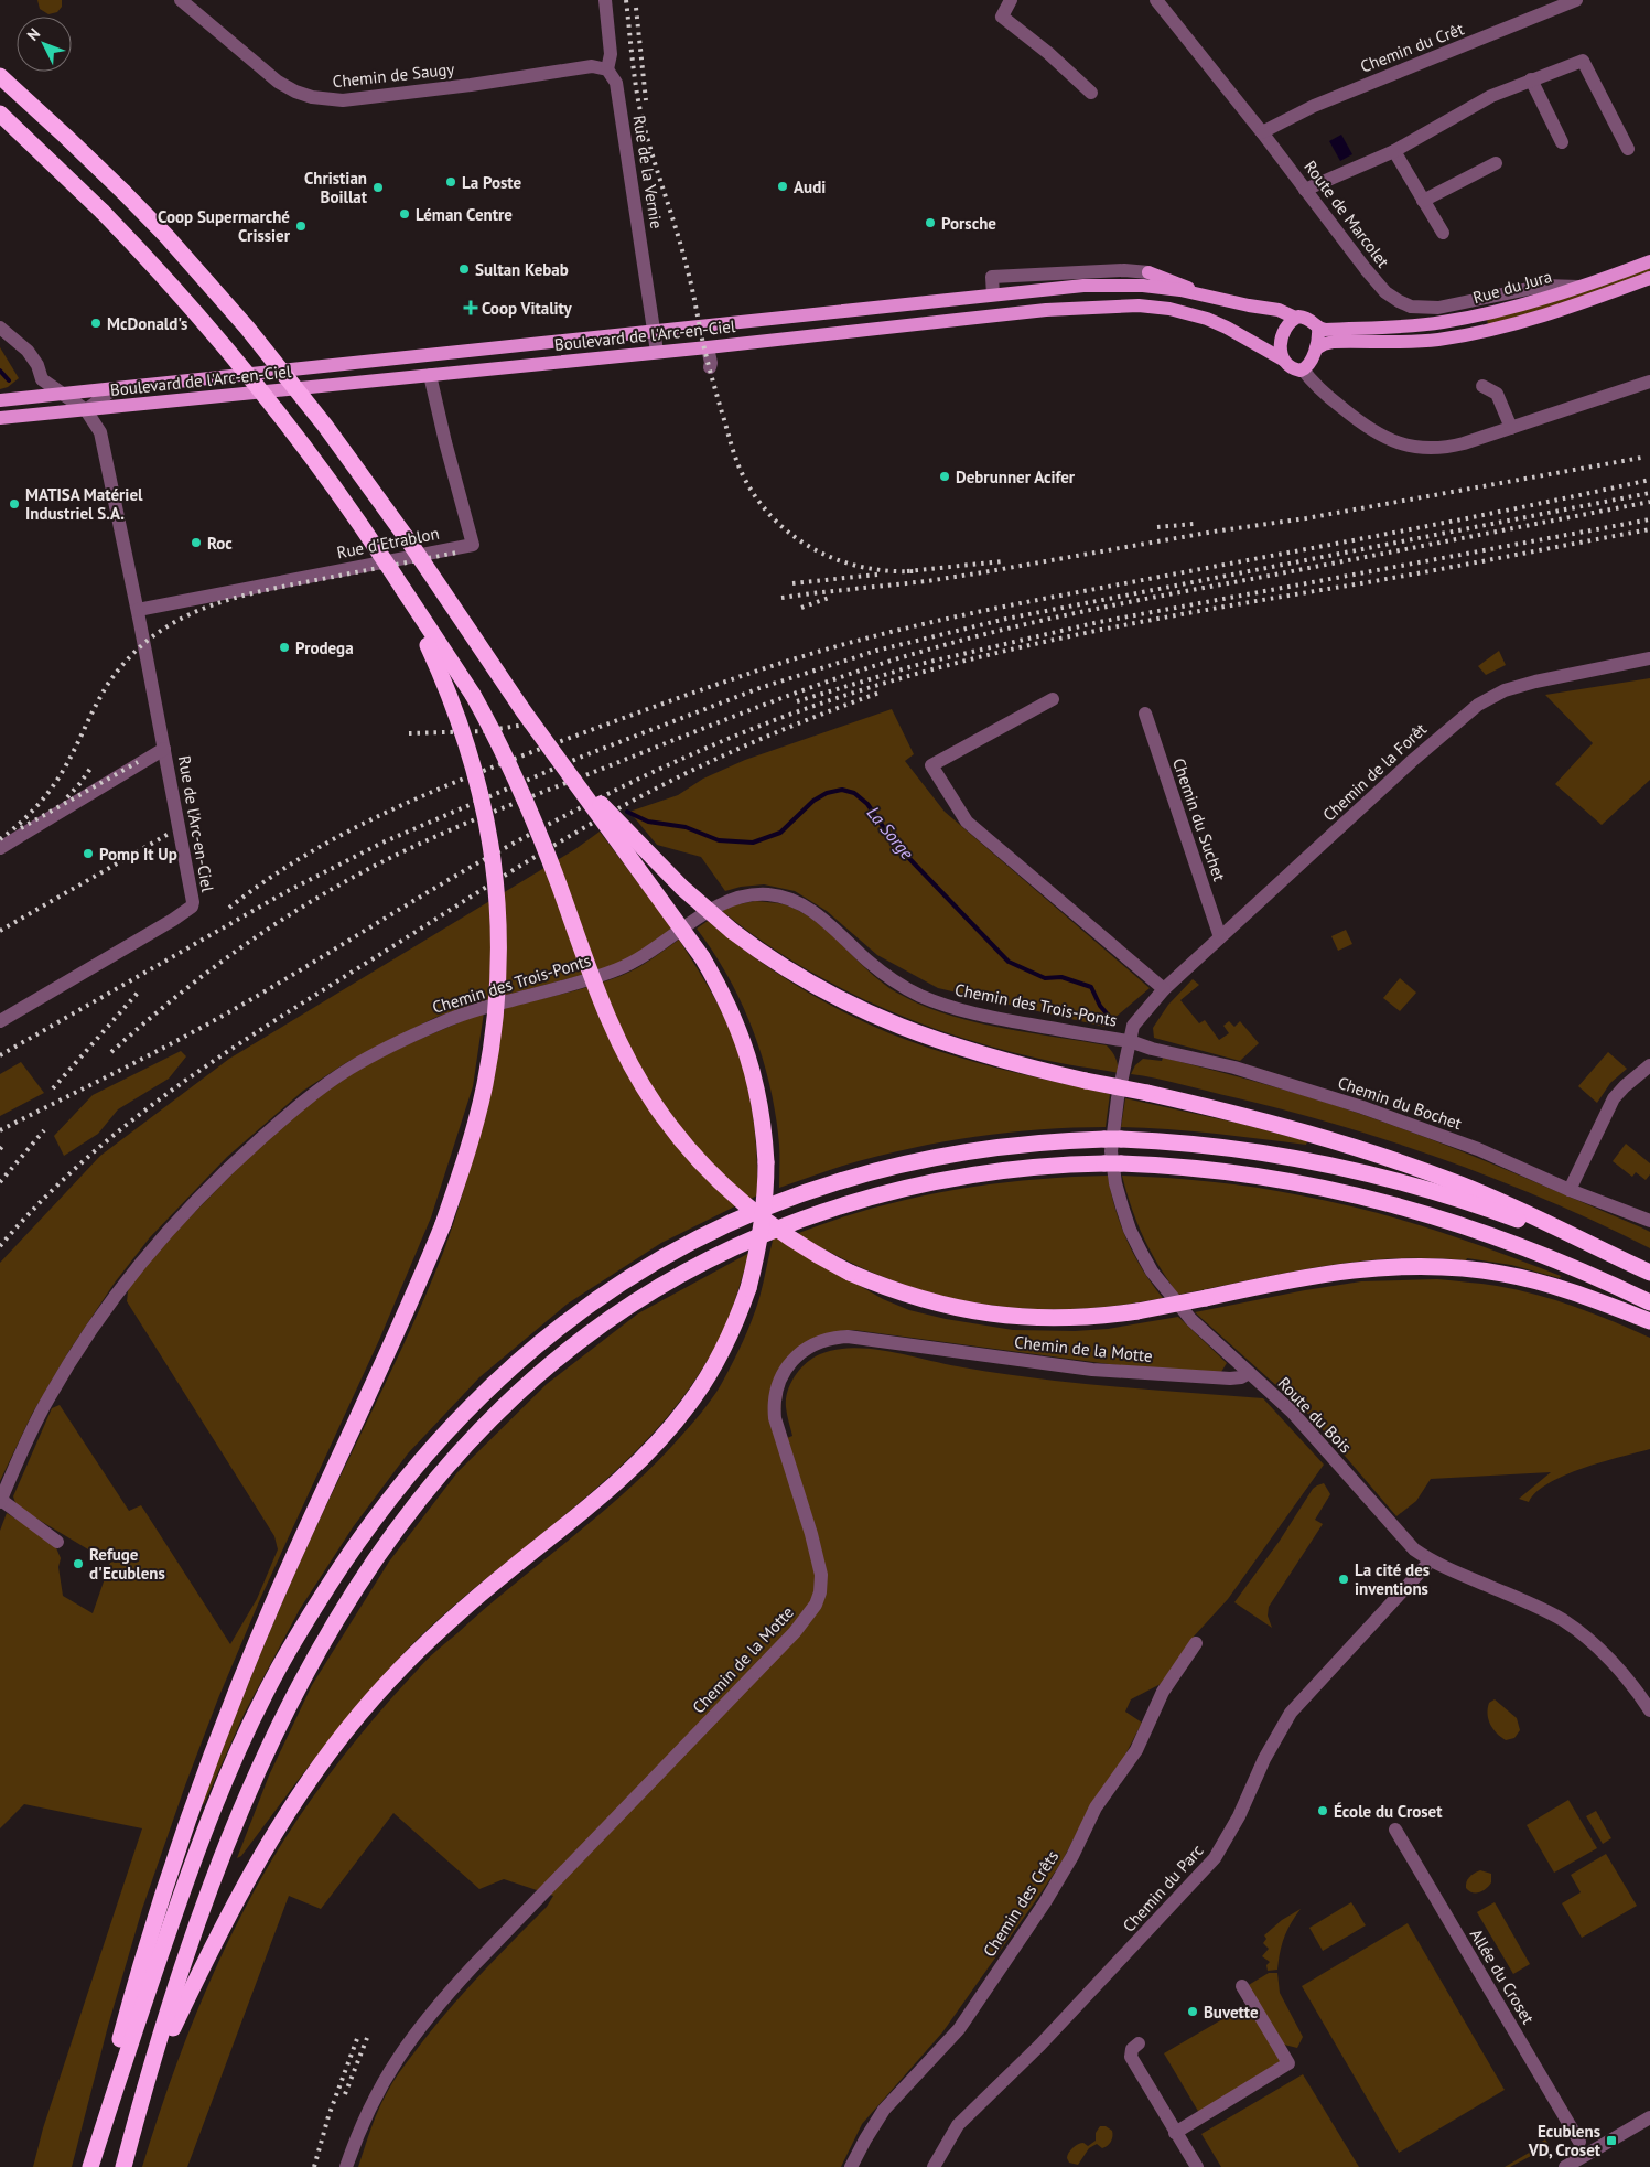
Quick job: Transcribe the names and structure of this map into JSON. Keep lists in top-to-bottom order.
{
  "streets": {
    "main road": ["Rue du Jura", "Boulevard de l'Arc-en-Ciel"],
    "street": [
      "Chemin du Crêt",
      "Chemin de Saugy",
      "Rue de la Vernie",
      "Route de Marcolet",
      "Rue d'Etrablon",
      "Chemin de la Forêt",
      "Chemin du Suchet",
      "Rue de l'Arc-en-Ciel",
      "Chemin des Trois-Ponts",
      "Chemin du Bochet",
      "Chemin de la Motte",
      "Route du Bois",
      "Chemin du Parc",
      "Chemin des Crêts",
      "Allée du Croset"
    ]
  },
  "crossings": [
    ["Chemin du Crêt", "Route de Marcolet"],
    ["Chemin de Saugy", "Rue de la Vernie"],
    ["Rue de la Vernie", "Boulevard de l'Arc-en-Ciel"],
    ["Route de Marcolet", "Rue du Jura"],
    ["Rue du Jura", "Boulevard de l'Arc-en-Ciel"],
    ["Boulevard de l'Arc-en-Ciel", "Rue d'Etrablon"],
    ["Chemin de la Forêt", "Chemin du Suchet"],
    ["Chemin de la Forêt", "Chemin des Trois-Ponts"],
    ["Chemin de la Forêt", "Chemin du Bochet"],
    ["Chemin de la Forêt", "Route du Bois"],
    ["Chemin des Trois-Ponts", "Chemin du Bochet"],
    ["Chemin des Trois-Ponts", "Route du Bois"],
    ["Chemin du Bochet", "Route du Bois"],
    ["Chemin de la Motte", "Route du Bois"],
    ["Route du Bois", "Chemin du Parc"]
  ],
  "water": ["La Sorge"],
  "places": {
    "other": [
      "La Poste",
      "Audi",
      "Christian Boillat",
      "Léman Centre",
      "Porsche",
      "Coop Supermarché Crissier",
      "Sultan Kebab",
      "McDonald's",
      "Debrunner Acifer",
      "MATISA Matériel Industriel S.A.",
      "Roc",
      "Prodega",
      "Pomp It Up",
      "Refuge d'Ecublens",
      "La cité des inventions",
      "École du Croset",
      "Buvette"
    ],
    "health": ["Coop Vitality"],
    "transit": ["Ecublens VD, Croset"]
  },
  "north": "top left"
}
